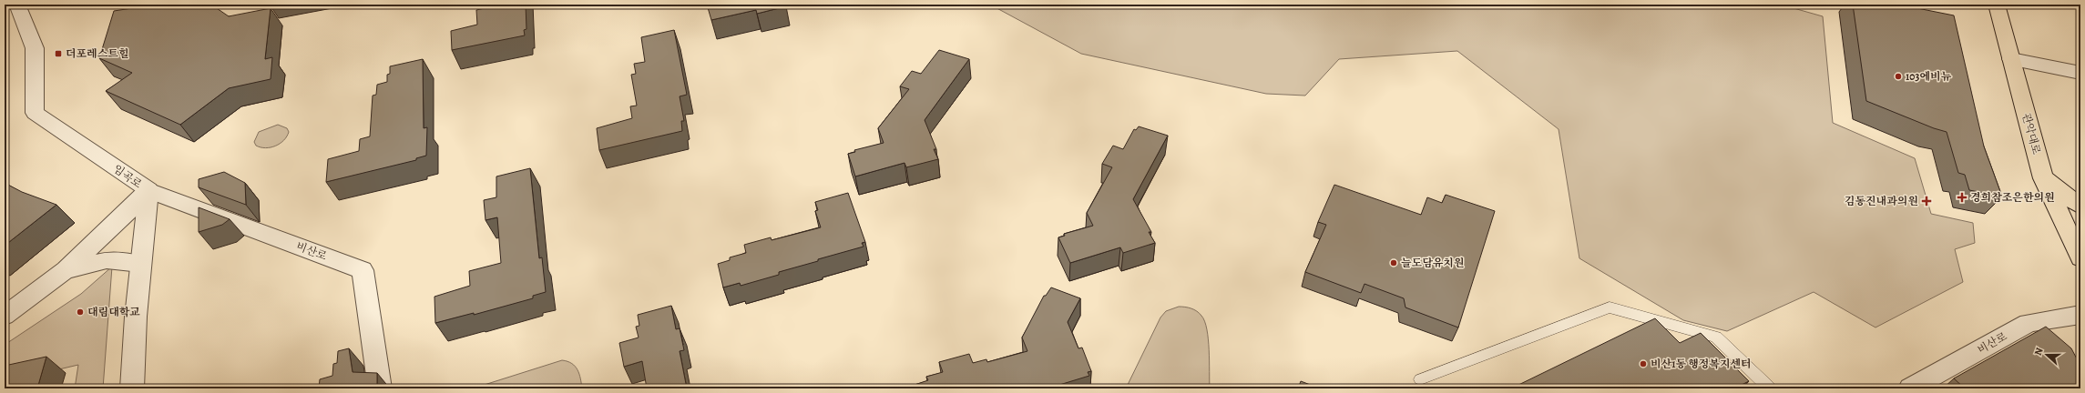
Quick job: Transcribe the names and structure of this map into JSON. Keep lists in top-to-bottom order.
{
  "streets": {
    "main road": ["관악대로"],
    "street": ["임곡로", "비산로"]
  },
  "crossings": [
    ["임곡로", "비산로"]
  ],
  "places": {
    "transit": ["더포레스트힐"],
    "other": [
      "103에비뉴",
      "늘도담유치원",
      "대림대학교",
      "비산1동 행정복지센터"
    ],
    "health": ["경희참조은한의원", "김동진내과의원"]
  },
  "north": "left"
}
